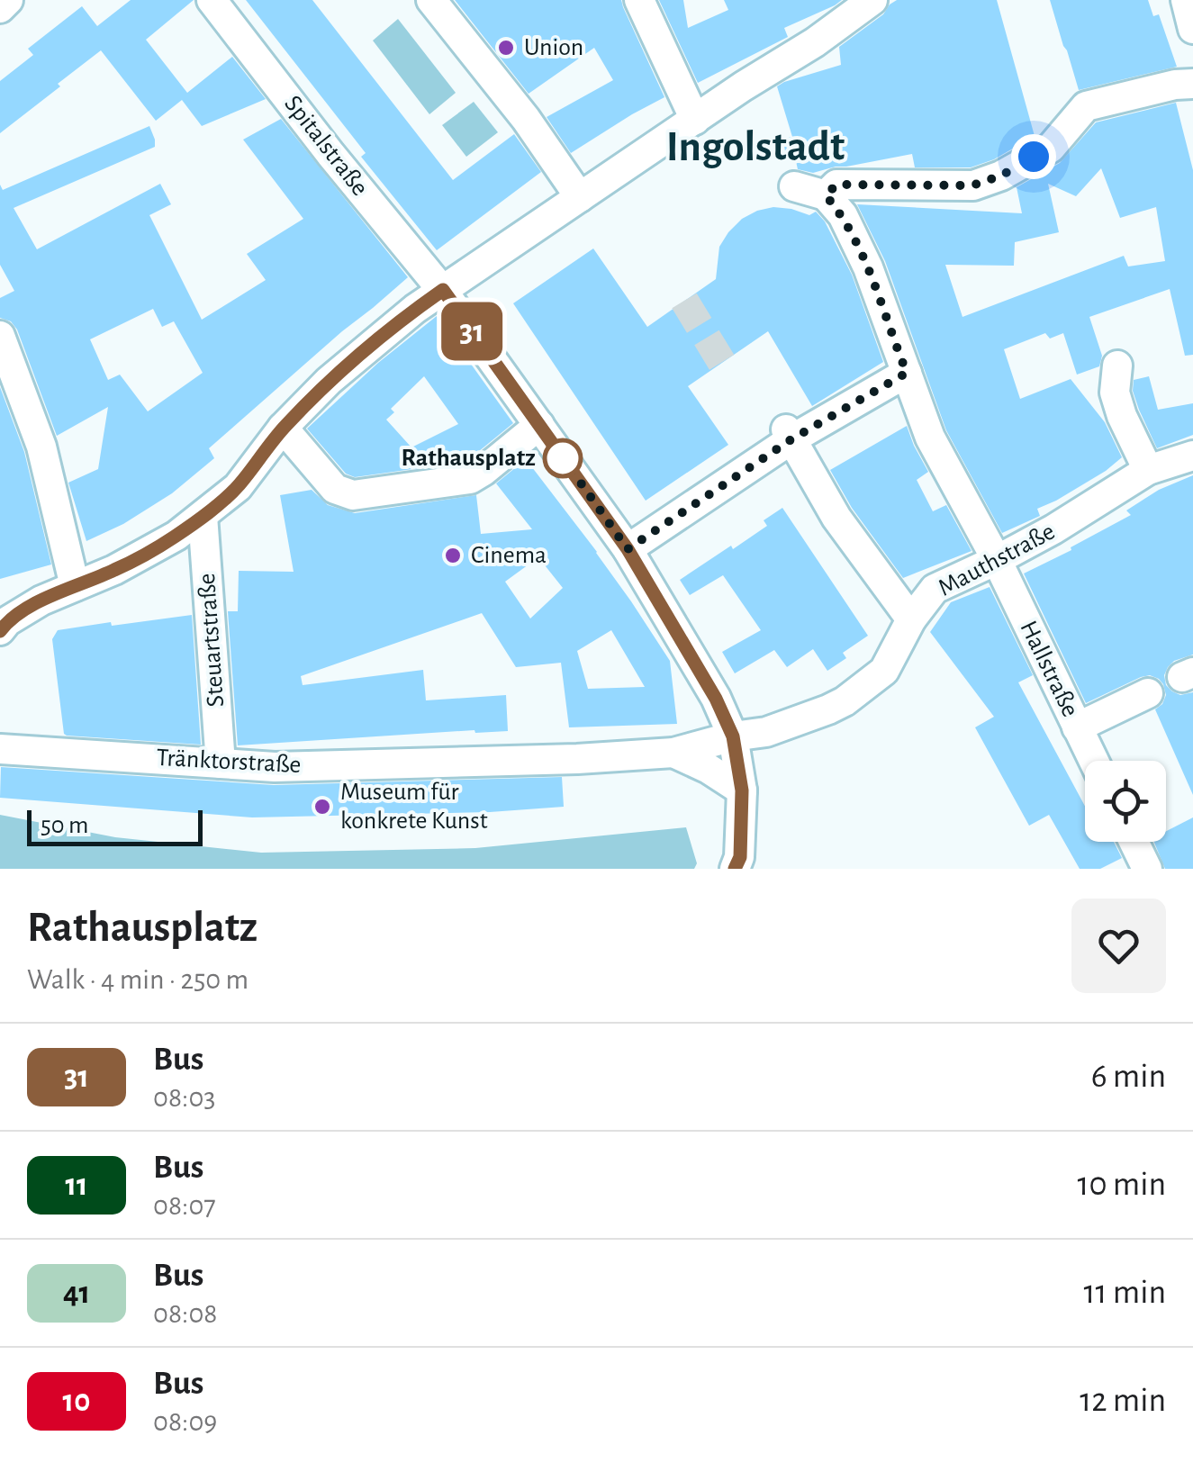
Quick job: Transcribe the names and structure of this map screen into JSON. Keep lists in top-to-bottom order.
{
  "streets": {
    "street": [
      "Spitalstraße",
      "Mauthstraße",
      "Steuartstraße",
      "Hallstraße",
      "Tränktorstraße"
    ]
  },
  "crossings": [
    ["Spitalstraße", "Mauthstraße"],
    ["Spitalstraße", "Tränktorstraße"],
    ["Mauthstraße", "Hallstraße"],
    ["Mauthstraße", "Tränktorstraße"],
    ["Steuartstraße", "Tränktorstraße"]
  ],
  "districts": ["Ingolstadt"],
  "places": [
    "Union",
    "Rathausplatz",
    "Cinema",
    "Museum für konkrete Kunst"
  ],
  "lines": ["bus line 31"],
  "scale_bar": "50 m",
  "page": {
    "on_map": "31",
    "scale": "50 m",
    "heading": ["Rathausplatz", "Walk · 4 min · 250 m"],
    "list": [
      {
        "mark": "31",
        "name": "Bus",
        "note": "08:03",
        "value": "6 min"
      },
      {
        "mark": "11",
        "name": "Bus",
        "note": "08:07",
        "value": "10 min"
      },
      {
        "mark": "41",
        "name": "Bus",
        "note": "08:08",
        "value": "11 min"
      },
      {
        "mark": "10",
        "name": "Bus",
        "note": "08:09",
        "value": "12 min"
      }
    ]
  }
}
